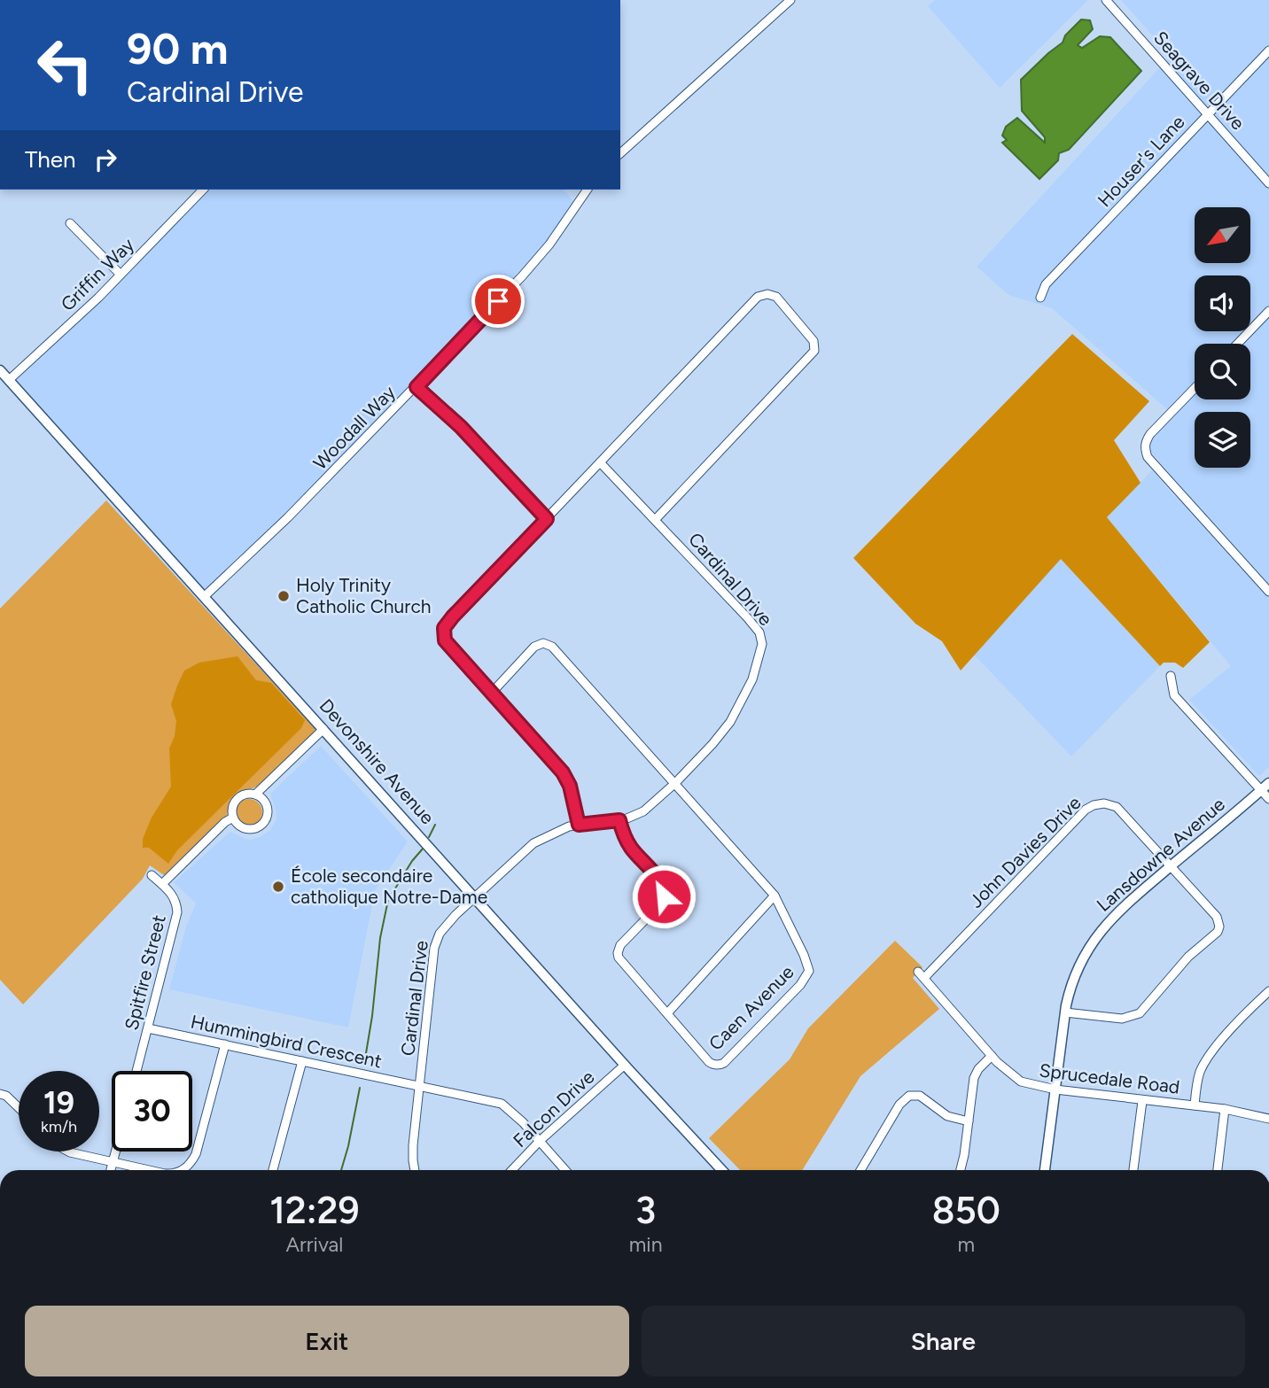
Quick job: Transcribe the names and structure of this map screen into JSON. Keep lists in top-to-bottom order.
{
  "streets": {
    "main road": ["Devonshire Avenue", "Lansdowne Avenue"],
    "street": [
      "Seagrave Drive",
      "Houser's Lane",
      "Griffin Way",
      "Woodall Way",
      "Cardinal Drive",
      "John Davies Drive",
      "Spitfire Street",
      "Caen Avenue",
      "Hummingbird Crescent",
      "Sprucedale Road",
      "Falcon Drive"
    ]
  },
  "crossings": [
    ["Seagrave Drive", "Houser's Lane"],
    ["Griffin Way", "Devonshire Avenue"],
    ["Woodall Way", "Devonshire Avenue"],
    ["Cardinal Drive", "Devonshire Avenue"],
    ["Cardinal Drive", "Caen Avenue"],
    ["Cardinal Drive", "Hummingbird Crescent"],
    ["Devonshire Avenue", "Falcon Drive"],
    ["John Davies Drive", "Lansdowne Avenue"],
    ["John Davies Drive", "Sprucedale Road"],
    ["Lansdowne Avenue", "Sprucedale Road"],
    ["Spitfire Street", "Hummingbird Crescent"],
    ["Hummingbird Crescent", "Falcon Drive"]
  ],
  "places": ["Holy Trinity Catholic Church", "École secondaire catholique Notre-Dame"],
  "north": "bottom left",
  "page": {
    "turn": ["90 m", "Cardinal Drive"],
    "then": "Then",
    "speed": "19 km/h",
    "limit": "30",
    "eta": [
      "12:29",
      "Arrival",
      "3",
      "min",
      "850",
      "m"
    ],
    "buttons": ["Exit", "Share"]
  }
}
